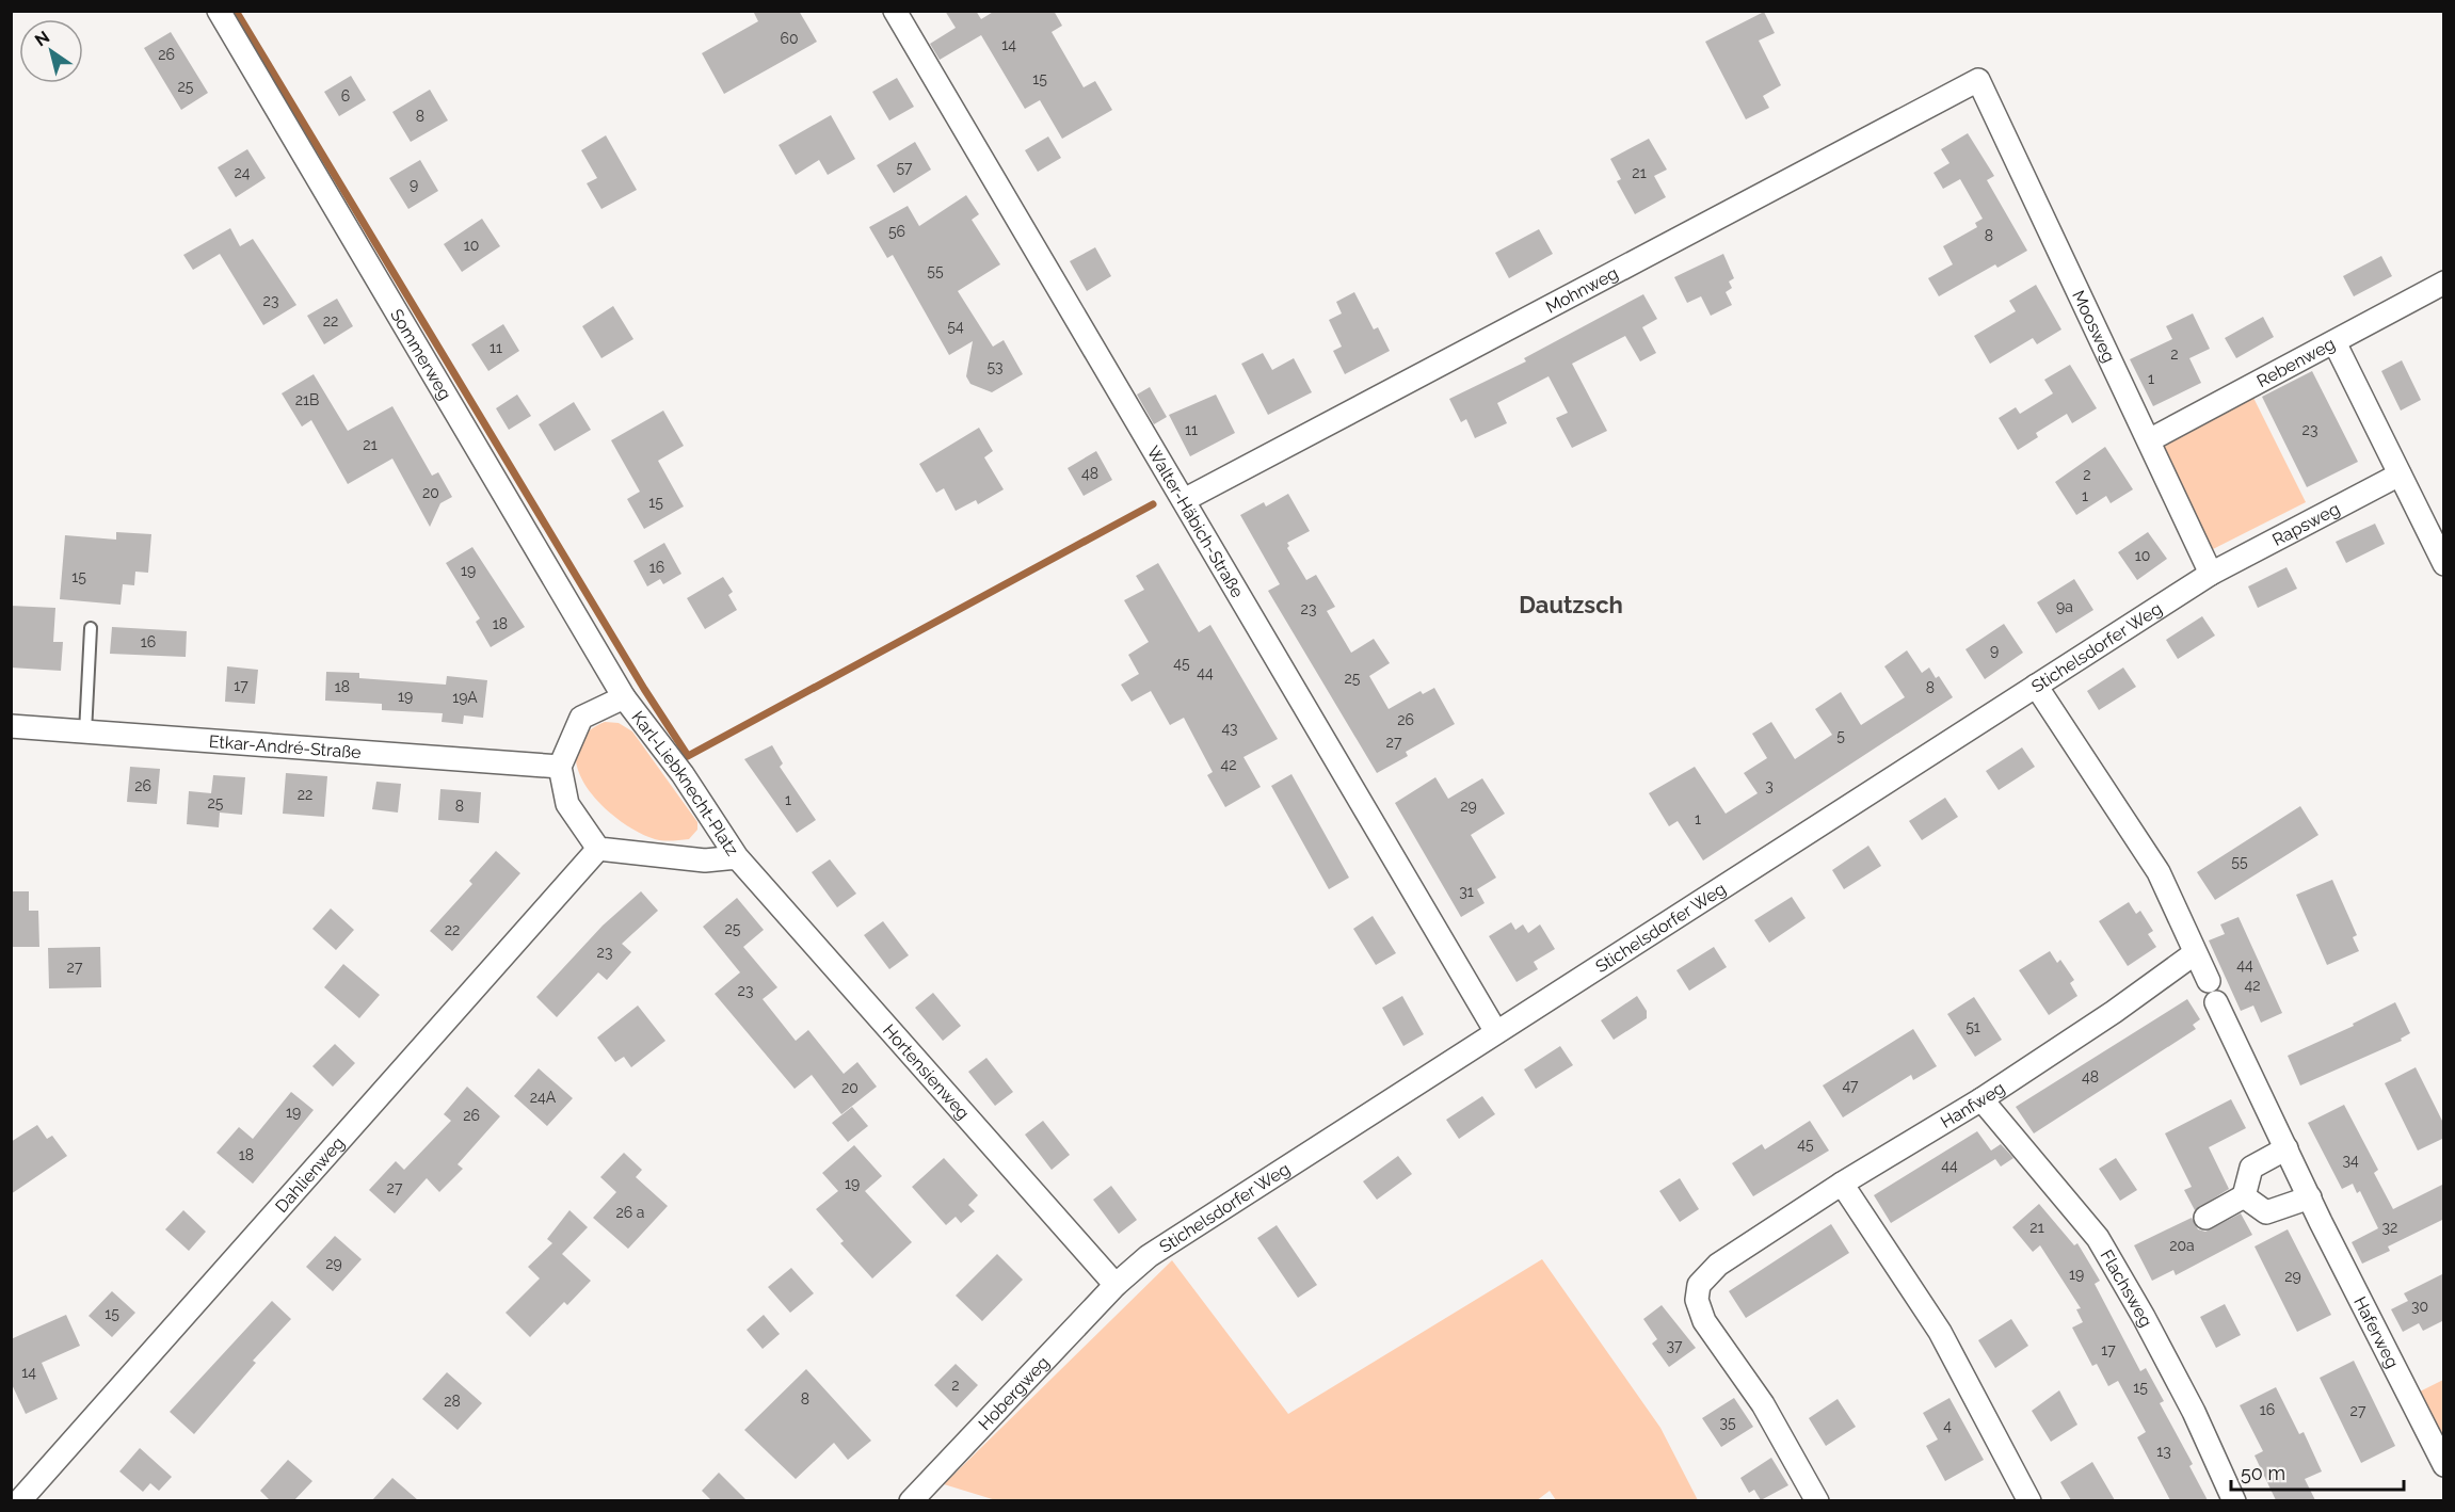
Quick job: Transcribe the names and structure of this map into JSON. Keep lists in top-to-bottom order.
{
  "streets": {
    "street": [
      "Mohnweg",
      "Moosweg",
      "Sommerweg",
      "Rebenweg",
      "Walter-Häbich-Straße",
      "Rapsweg",
      "Stichelsdorfer Weg",
      "Etkar-André-Straße",
      "Karl-Liebknecht-Platz",
      "Hortensienweg",
      "Hanfweg",
      "Dahlienweg",
      "Flachsweg",
      "Haferweg",
      "Hobergweg"
    ]
  },
  "crossings": [
    ["Mohnweg", "Moosweg"],
    ["Mohnweg", "Walter-Häbich-Straße"],
    ["Moosweg", "Rebenweg"],
    ["Moosweg", "Rapsweg"],
    ["Moosweg", "Stichelsdorfer Weg"],
    ["Sommerweg", "Karl-Liebknecht-Platz"],
    ["Walter-Häbich-Straße", "Stichelsdorfer Weg"],
    ["Rapsweg", "Stichelsdorfer Weg"],
    ["Stichelsdorfer Weg", "Hortensienweg"],
    ["Stichelsdorfer Weg", "Hobergweg"],
    ["Etkar-André-Straße", "Karl-Liebknecht-Platz"],
    ["Karl-Liebknecht-Platz", "Hortensienweg"],
    ["Karl-Liebknecht-Platz", "Dahlienweg"],
    ["Hortensienweg", "Hobergweg"],
    ["Hanfweg", "Flachsweg"]
  ],
  "districts": ["Dautzsch"],
  "house_numbers": [
    "60",
    "14",
    "26",
    "15",
    "25",
    "6",
    "8",
    "57",
    "24",
    "21",
    "9",
    "56",
    "8",
    "10",
    "55",
    "23",
    "22",
    "54",
    "11",
    "2",
    "53",
    "1",
    "21B",
    "11",
    "23",
    "21",
    "48",
    "2",
    "20",
    "1",
    "15",
    "10",
    "16",
    "19",
    "15",
    "9a",
    "23",
    "18",
    "16",
    "9",
    "45",
    "44",
    "25",
    "17",
    "18",
    "8",
    "19",
    "19A",
    "26",
    "43",
    "5",
    "27",
    "42",
    "26",
    "3",
    "22",
    "1",
    "25",
    "8",
    "29",
    "1",
    "55",
    "31",
    "25",
    "22",
    "23",
    "44",
    "27",
    "42",
    "23",
    "51",
    "48",
    "47",
    "20",
    "24A",
    "19",
    "26",
    "45",
    "18",
    "34",
    "44",
    "19",
    "27",
    "26 a",
    "21",
    "32",
    "20a",
    "29",
    "19",
    "29",
    "30",
    "15",
    "37",
    "17",
    "14",
    "2",
    "15",
    "8",
    "28",
    "16",
    "27",
    "35",
    "4",
    "13"
  ],
  "scale_bar": "50 m",
  "north": "top left"
}
